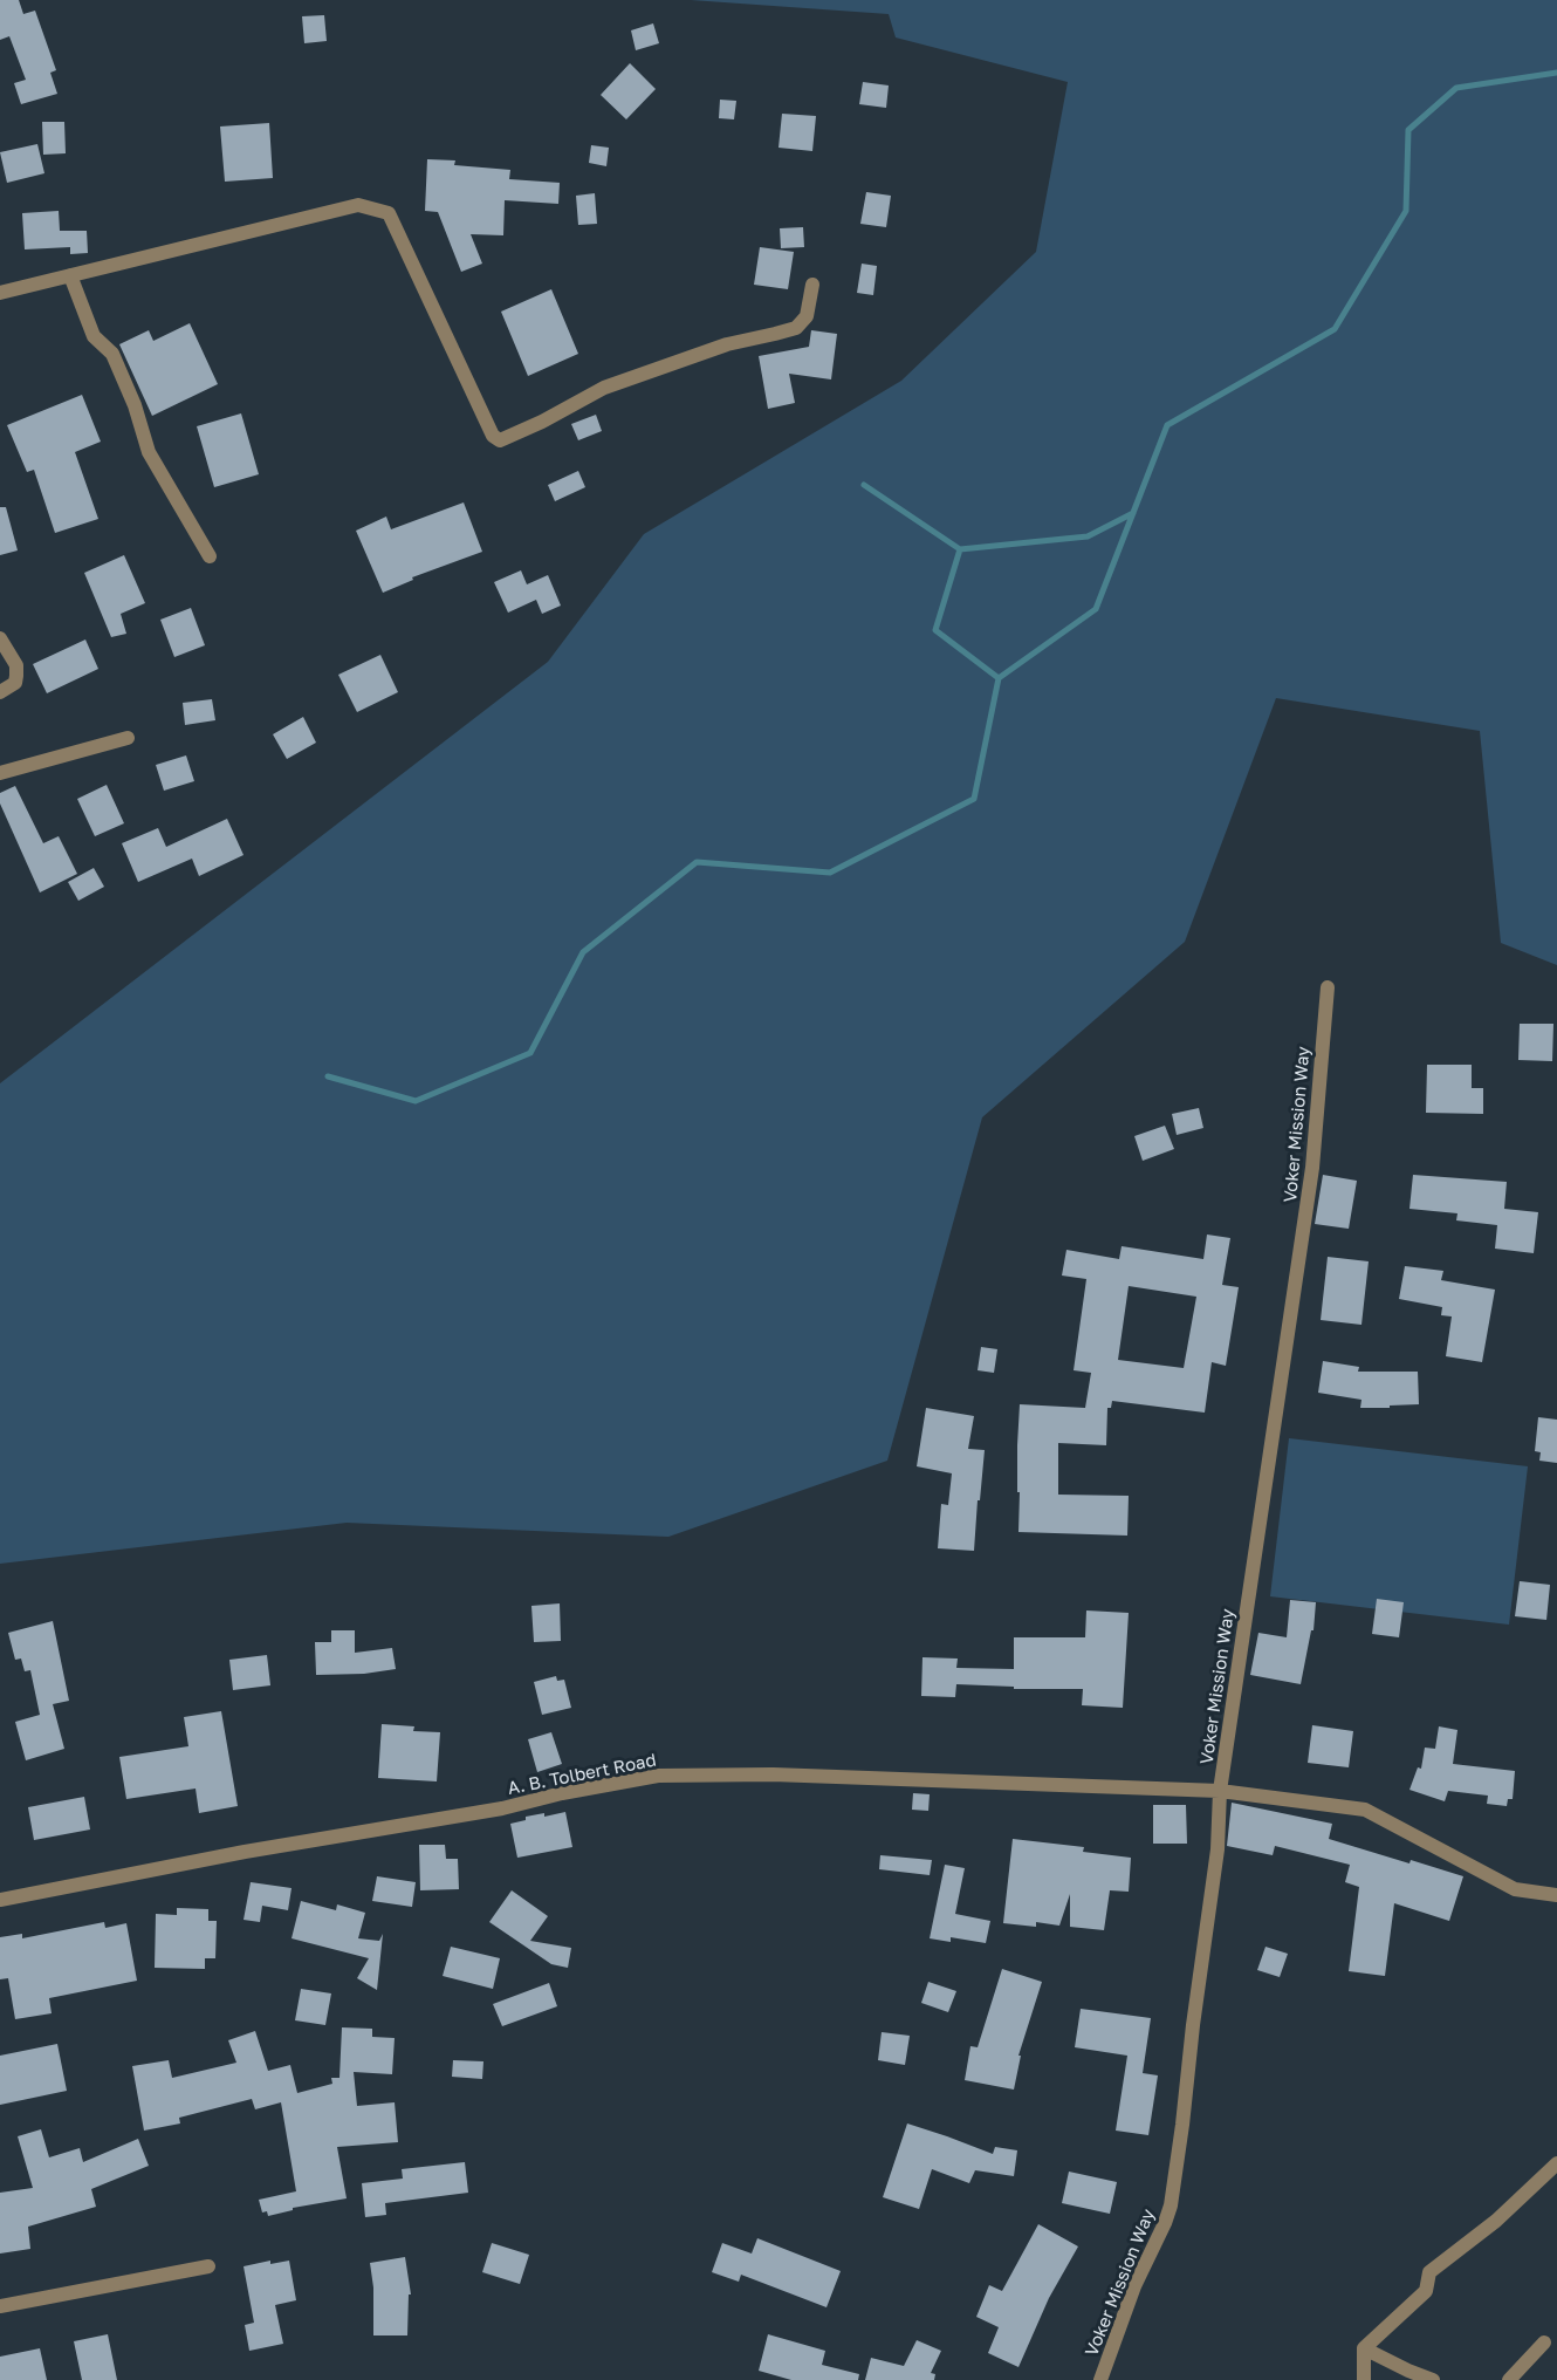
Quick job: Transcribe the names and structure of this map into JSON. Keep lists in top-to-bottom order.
{
  "streets": {
    "street": ["Voker Mission Way", "A. B. Tolbert Road"]
  },
  "crossings": [
    ["Voker Mission Way", "A. B. Tolbert Road"]
  ]
}
